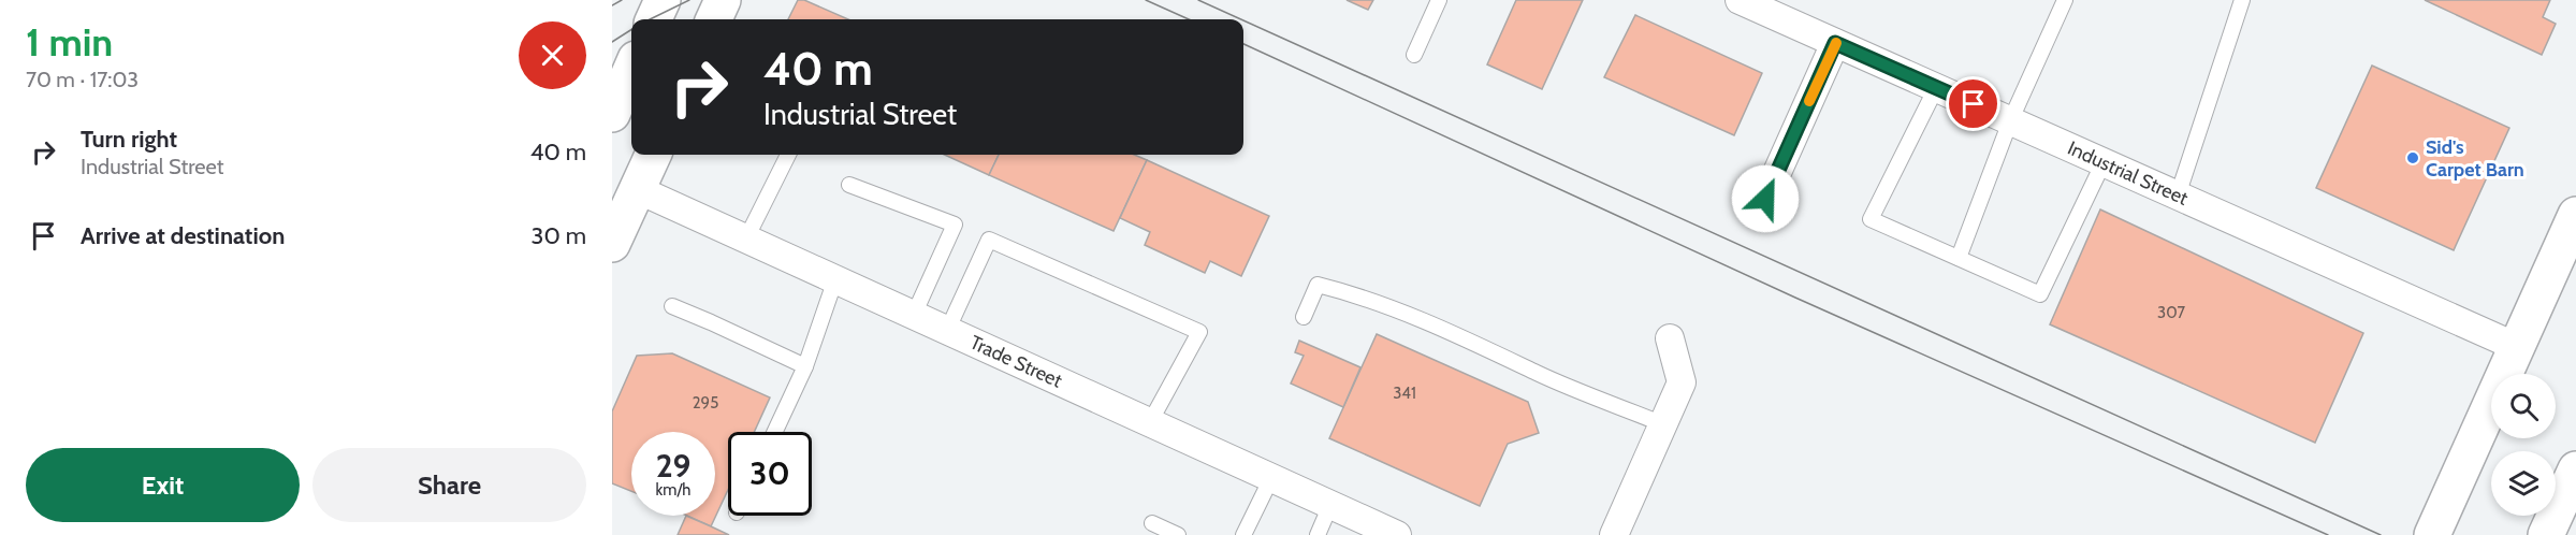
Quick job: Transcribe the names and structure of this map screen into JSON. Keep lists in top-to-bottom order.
{
  "streets": {
    "street": ["Industrial Street", "Trade Street"]
  },
  "places": ["Sid's Carpet Barn"],
  "house_numbers": ["307", "341", "295"],
  "page": {
    "heading": ["1 min", "70 m · 17:03"],
    "turn": ["40 m", "Industrial Street"],
    "list": [
      {
        "name": "Turn right",
        "note": "Industrial Street",
        "value": "40 m"
      },
      {
        "name": "Arrive at destination",
        "value": "30 m"
      }
    ],
    "speed": "29 km/h",
    "limit": "30",
    "buttons": ["Exit", "Share"]
  }
}
